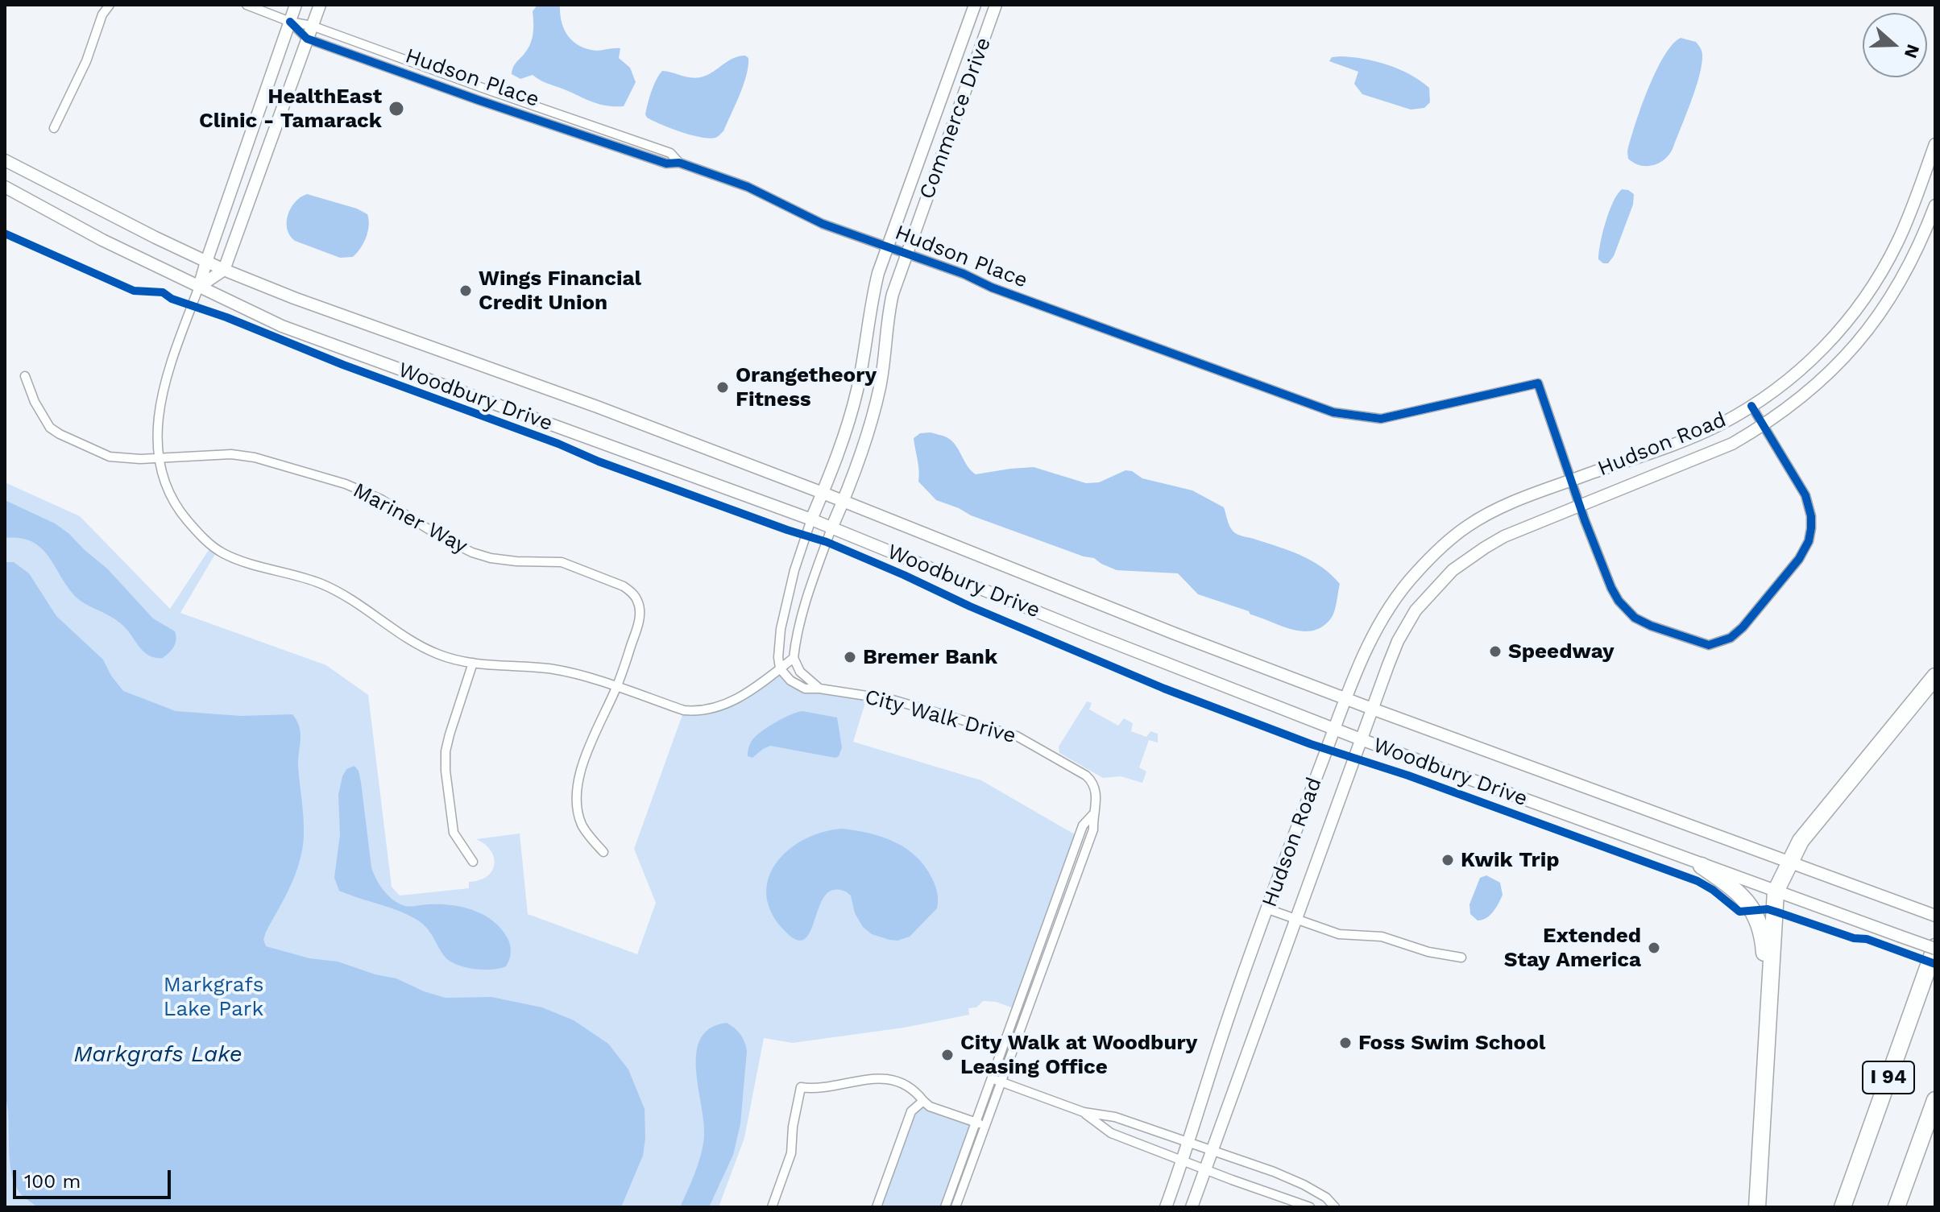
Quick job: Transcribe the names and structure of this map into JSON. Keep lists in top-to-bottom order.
{
  "streets": {
    "highway": ["I 94"],
    "street": [
      "Hudson Place",
      "Commerce Drive",
      "Woodbury Drive",
      "Hudson Road",
      "Mariner Way",
      "City Walk Drive"
    ]
  },
  "crossings": [
    ["Hudson Place", "Commerce Drive"],
    ["Hudson Place", "Hudson Road"],
    ["Commerce Drive", "Woodbury Drive"],
    ["Woodbury Drive", "Hudson Road"],
    ["Woodbury Drive", "I 94"]
  ],
  "water": ["Markgrafs Lake"],
  "parks": ["Markgrafs Lake Park"],
  "places": [
    "HealthEast Clinic - Tamarack",
    "Wings Financial Credit Union",
    "Orangetheory Fitness",
    "Speedway",
    "Bremer Bank",
    "Kwik Trip",
    "Extended Stay America",
    "Foss Swim School",
    "City Walk at Woodbury Leasing Office"
  ],
  "scale_bar": "100 m",
  "north": "right"
}
